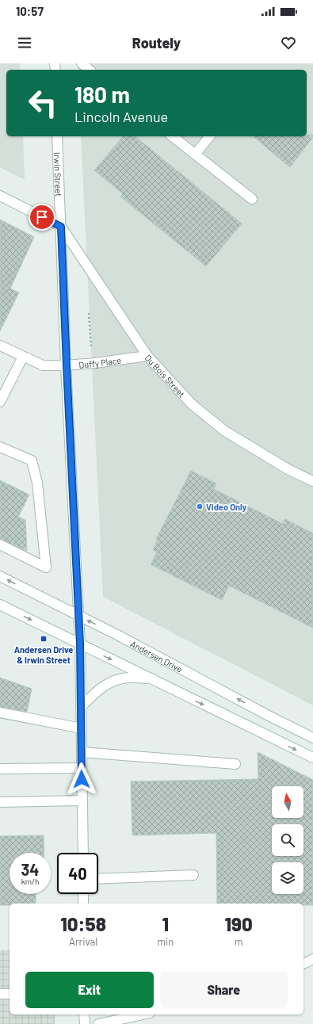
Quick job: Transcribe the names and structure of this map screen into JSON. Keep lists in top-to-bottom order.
{
  "streets": {
    "street": [
      "Irwin Street",
      "Duffy Place",
      "Du Bois Street",
      "Andersen Drive"
    ]
  },
  "crossings": [
    ["Irwin Street", "Duffy Place"],
    ["Irwin Street", "Du Bois Street"],
    ["Irwin Street", "Andersen Drive"],
    ["Duffy Place", "Du Bois Street"]
  ],
  "places": {
    "other": ["Video Only"],
    "transit": ["Andersen Drive & Irwin Street"]
  },
  "north": "top",
  "page": {
    "status": "10:57",
    "header": "Routely",
    "turn": ["180 m", "Lincoln Avenue"],
    "speed": "34 km/h",
    "limit": "40",
    "eta": [
      "10:58",
      "Arrival",
      "1",
      "min",
      "190",
      "m"
    ],
    "buttons": ["Exit", "Share"]
  }
}
